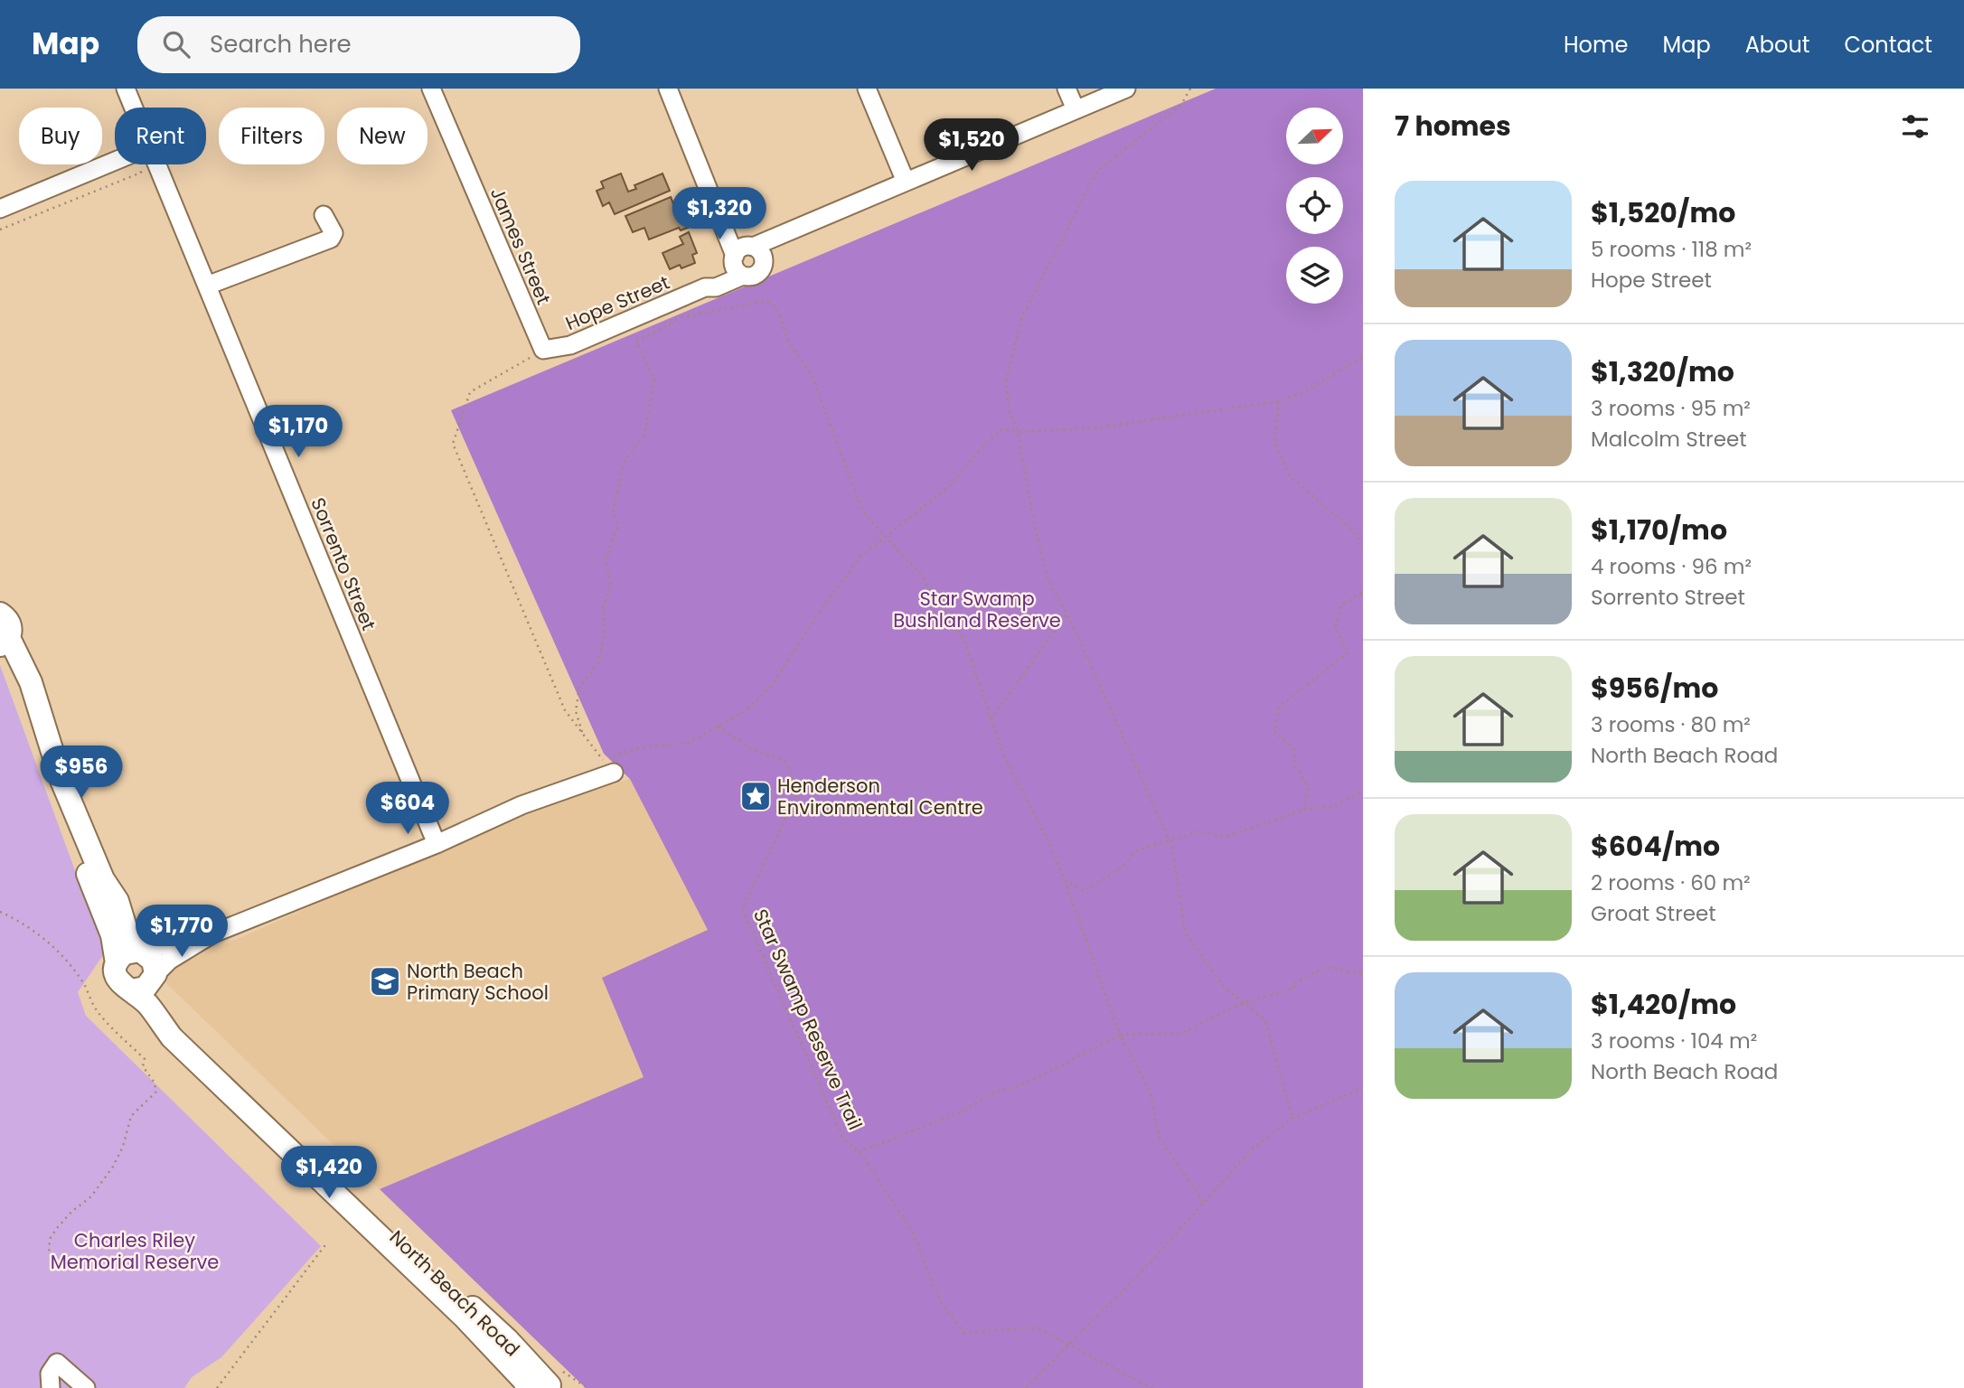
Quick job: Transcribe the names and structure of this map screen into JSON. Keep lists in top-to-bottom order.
{
  "streets": {
    "main road": ["North Beach Road"],
    "street": ["James Street", "Hope Street", "Sorrento Street"],
    "path": ["Star Swamp Reserve Trail"]
  },
  "crossings": [
    ["James Street", "Hope Street"]
  ],
  "parks": ["Star Swamp Bushland Reserve", "Charles Riley Memorial Reserve"],
  "places": {
    "place": ["Henderson Environmental Centre"],
    "school or university": ["North Beach Primary School"]
  },
  "north": "top right",
  "page": {
    "header": "Map",
    "search": "Search here",
    "nav": [
      "Home",
      "Map",
      "About",
      "Contact"
    ],
    "heading": "7 homes",
    "chip": [
      "Buy",
      "Rent",
      "Filters",
      "New"
    ],
    "price": [
      "$1,520",
      "$1,320",
      "$1,170",
      "$956",
      "$604",
      "$1,770",
      "$1,420"
    ],
    "list": [
      {
        "name": "$1,520/mo",
        "note": "5 rooms · 118 m² · Hope Street"
      },
      {
        "name": "$1,320/mo",
        "note": "3 rooms · 95 m² · Malcolm Street"
      },
      {
        "name": "$1,170/mo",
        "note": "4 rooms · 96 m² · Sorrento Street"
      },
      {
        "name": "$956/mo",
        "note": "3 rooms · 80 m² · North Beach Road"
      },
      {
        "name": "$604/mo",
        "note": "2 rooms · 60 m² · Groat Street"
      },
      {
        "name": "$1,420/mo",
        "note": "3 rooms · 104 m² · North Beach Road"
      }
    ]
  }
}
